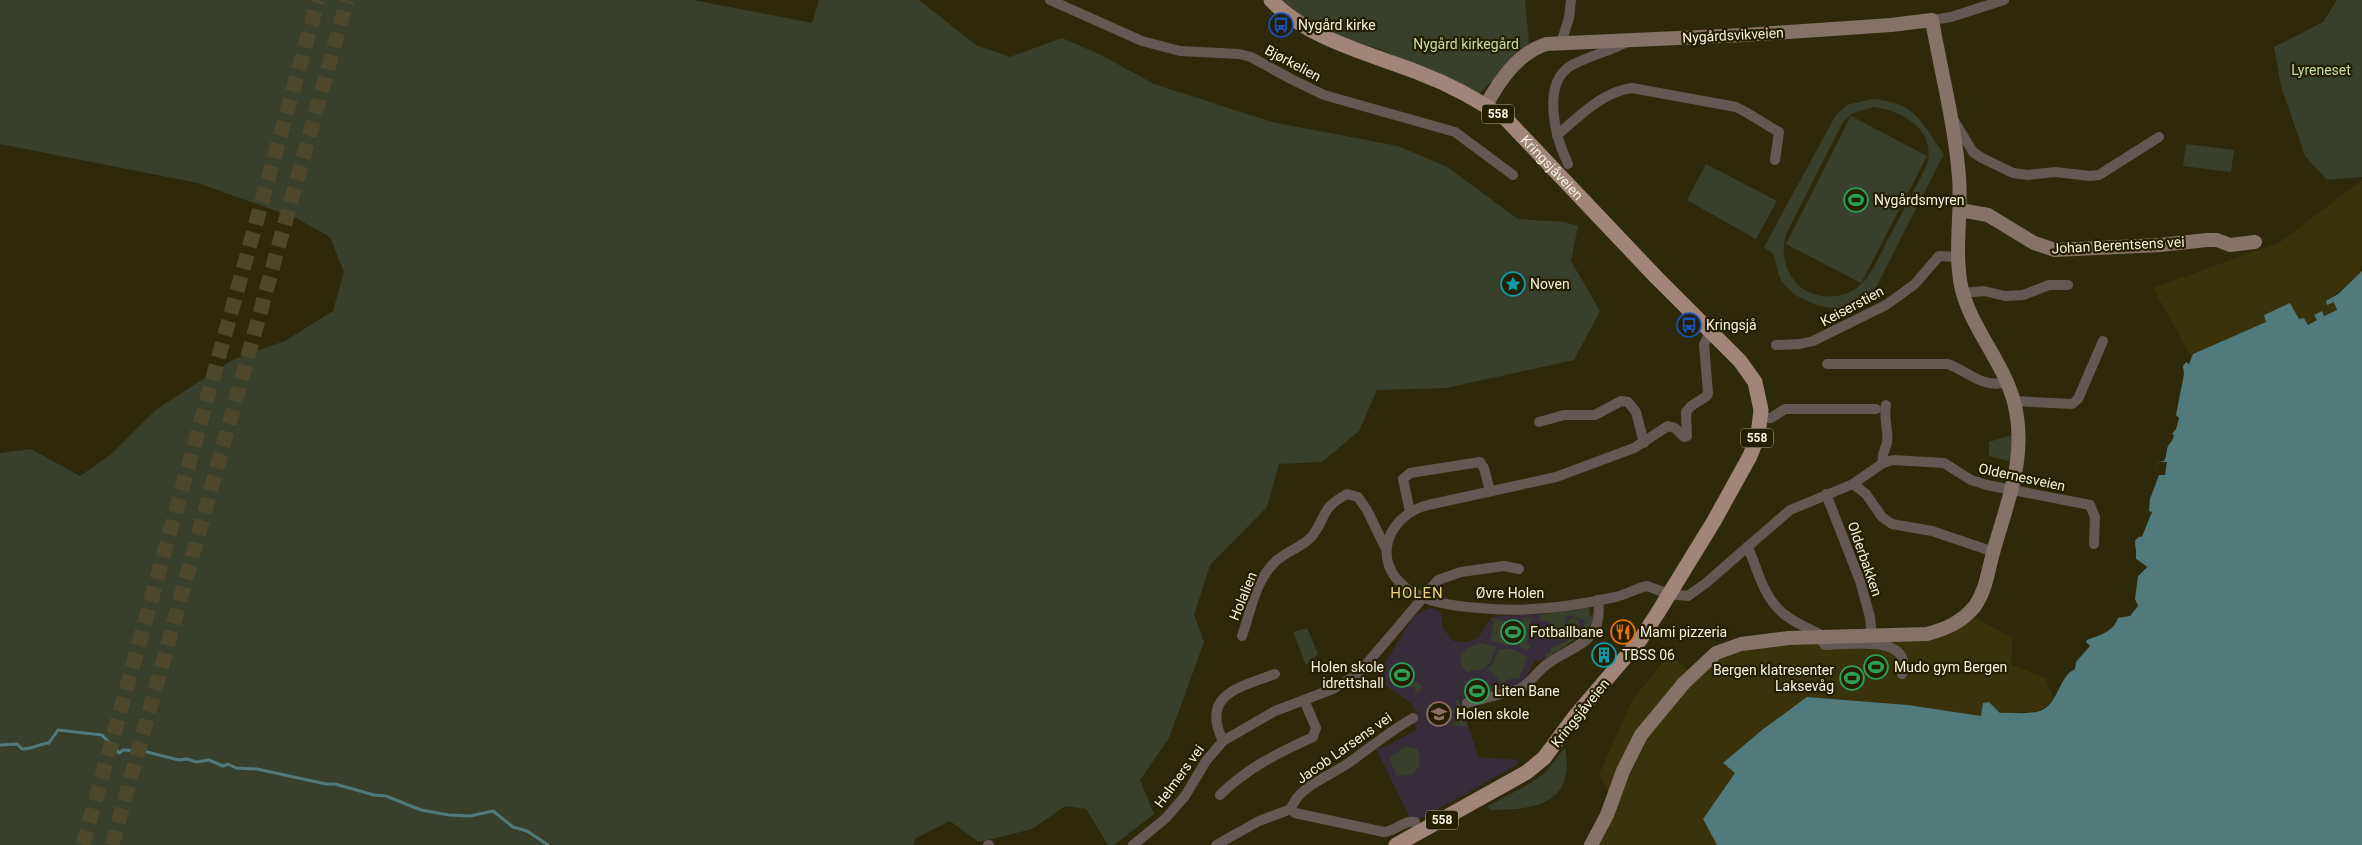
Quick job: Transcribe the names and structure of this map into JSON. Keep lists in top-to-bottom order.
{
  "streets": {
    "main road": ["558", "Kringsjåveien"],
    "street": [
      "Nygårdsvikveien",
      "Bjørkelien",
      "Johan Berentsens vei",
      "Keiserstien",
      "Oldernesveien",
      "Olderbakken",
      "Øvre Holen",
      "Holalien",
      "Jacob Larsens vei",
      "Helmers vei"
    ]
  },
  "crossings": [
    ["Nygårdsvikveien", "Kringsjåveien"],
    ["Kringsjåveien", "Øvre Holen"],
    ["Øvre Holen", "Holalien"],
    ["Øvre Holen", "Helmers vei"]
  ],
  "districts": ["HOLEN"],
  "parks": ["Nygård kirkegård", "Lyreneset"],
  "places": {
    "bus stop": ["Nygård kirke", "Kringsjå"],
    "sports": [
      "Nygårdsmyren",
      "Fotballbane",
      "Mudo gym Bergen",
      "Holen skole idrettshall",
      "Bergen klatresenter Laksevåg",
      "Liten Bane"
    ],
    "place": ["Noven"],
    "restaurant": ["Mami pizzeria"],
    "building": ["TBSS 06"],
    "school or university": ["Holen skole"]
  }
}
